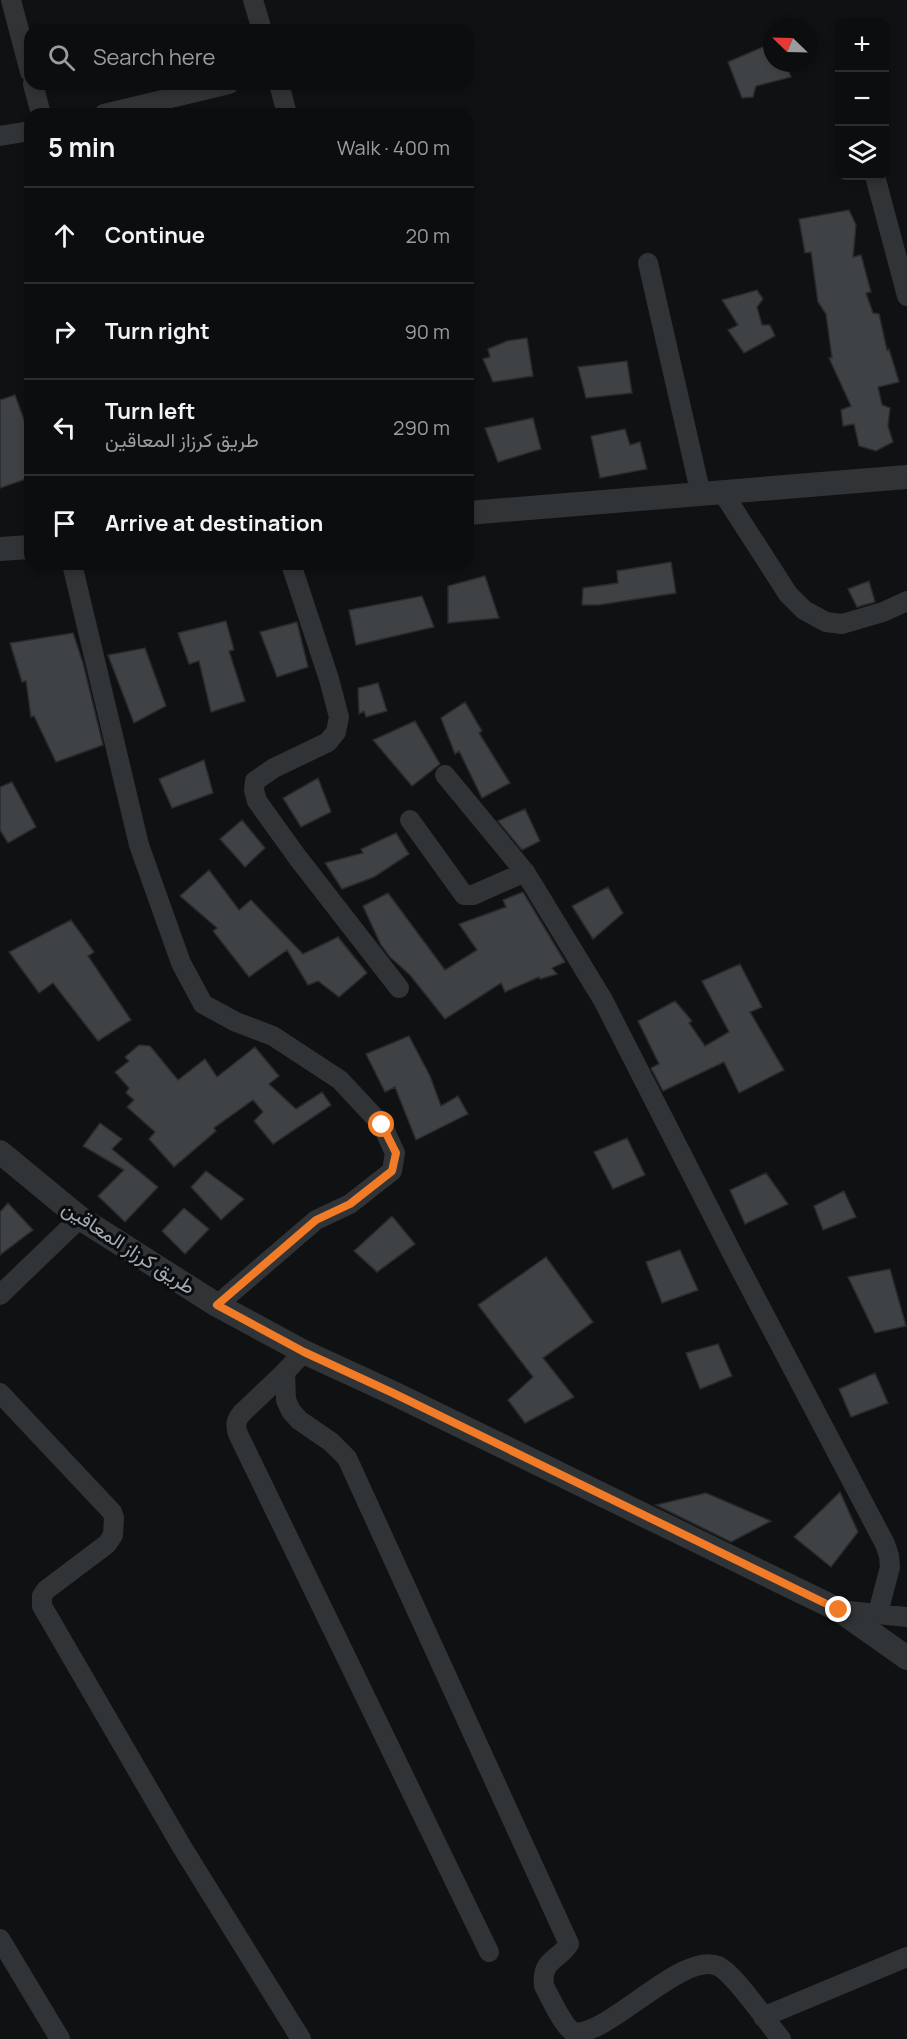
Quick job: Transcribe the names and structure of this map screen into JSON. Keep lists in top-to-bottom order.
{
  "streets": {
    "street": ["طريق كرزاز المعاقين"]
  },
  "north": "top left",
  "page": {
    "map_buttons": ["+", "−"],
    "search": "Search here",
    "heading": ["5 min", "Walk · 400 m"],
    "list": [
      ["Continue", "20 m"],
      ["Turn right", "90 m"],
      ["Turn left", "طريق كرزاز المعاقين", "290 m"],
      "Arrive at destination"
    ]
  }
}
